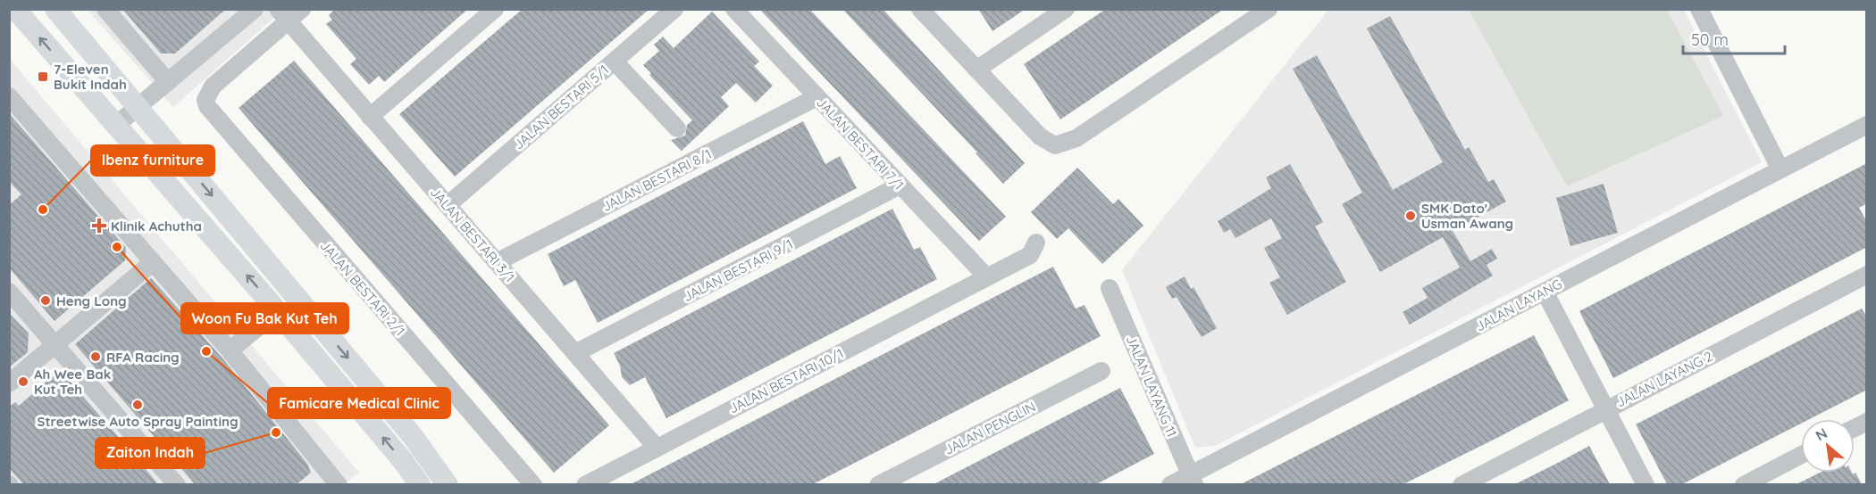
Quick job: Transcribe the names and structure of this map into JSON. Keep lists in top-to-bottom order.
{
  "streets": {
    "street": [
      "JALAN BESTARI 5/1",
      "JALAN BESTARI 7/1",
      "JALAN BESTARI 8/1",
      "JALAN BESTARI 3/1",
      "JALAN BESTARI 9/1",
      "JALAN BESTARI 2/1",
      "JALAN LAYANG",
      "JALAN LAYANG 2",
      "JALAN BESTARI 10/1",
      "JALAN LAYANG 11",
      "JALAN PENGLIN"
    ]
  },
  "crossings": [
    ["JALAN BESTARI 5/1", "JALAN BESTARI 3/1"],
    ["JALAN BESTARI 7/1", "JALAN BESTARI 8/1"],
    ["JALAN BESTARI 7/1", "JALAN BESTARI 9/1"],
    ["JALAN BESTARI 7/1", "JALAN BESTARI 10/1"],
    ["JALAN BESTARI 8/1", "JALAN BESTARI 3/1"],
    ["JALAN BESTARI 3/1", "JALAN BESTARI 9/1"],
    ["JALAN BESTARI 3/1", "JALAN BESTARI 2/1"],
    ["JALAN BESTARI 3/1", "JALAN BESTARI 10/1"],
    ["JALAN LAYANG", "JALAN LAYANG 11"]
  ],
  "places": {
    "transit": ["7-Eleven Bukit Indah"],
    "other": [
      "Ibenz furniture",
      "SMK Dato' Usman Awang",
      "Woon Fu Bak Kut Teh",
      "Heng Long",
      "Famicare Medical Clinic",
      "RFA Racing",
      "Ah Wee Bak Kut Teh",
      "Streetwise Auto Spray Painting",
      "Zaiton Indah"
    ],
    "health": ["Klinik Achutha"]
  },
  "scale_bar": "50 m",
  "north": "top left"
}
